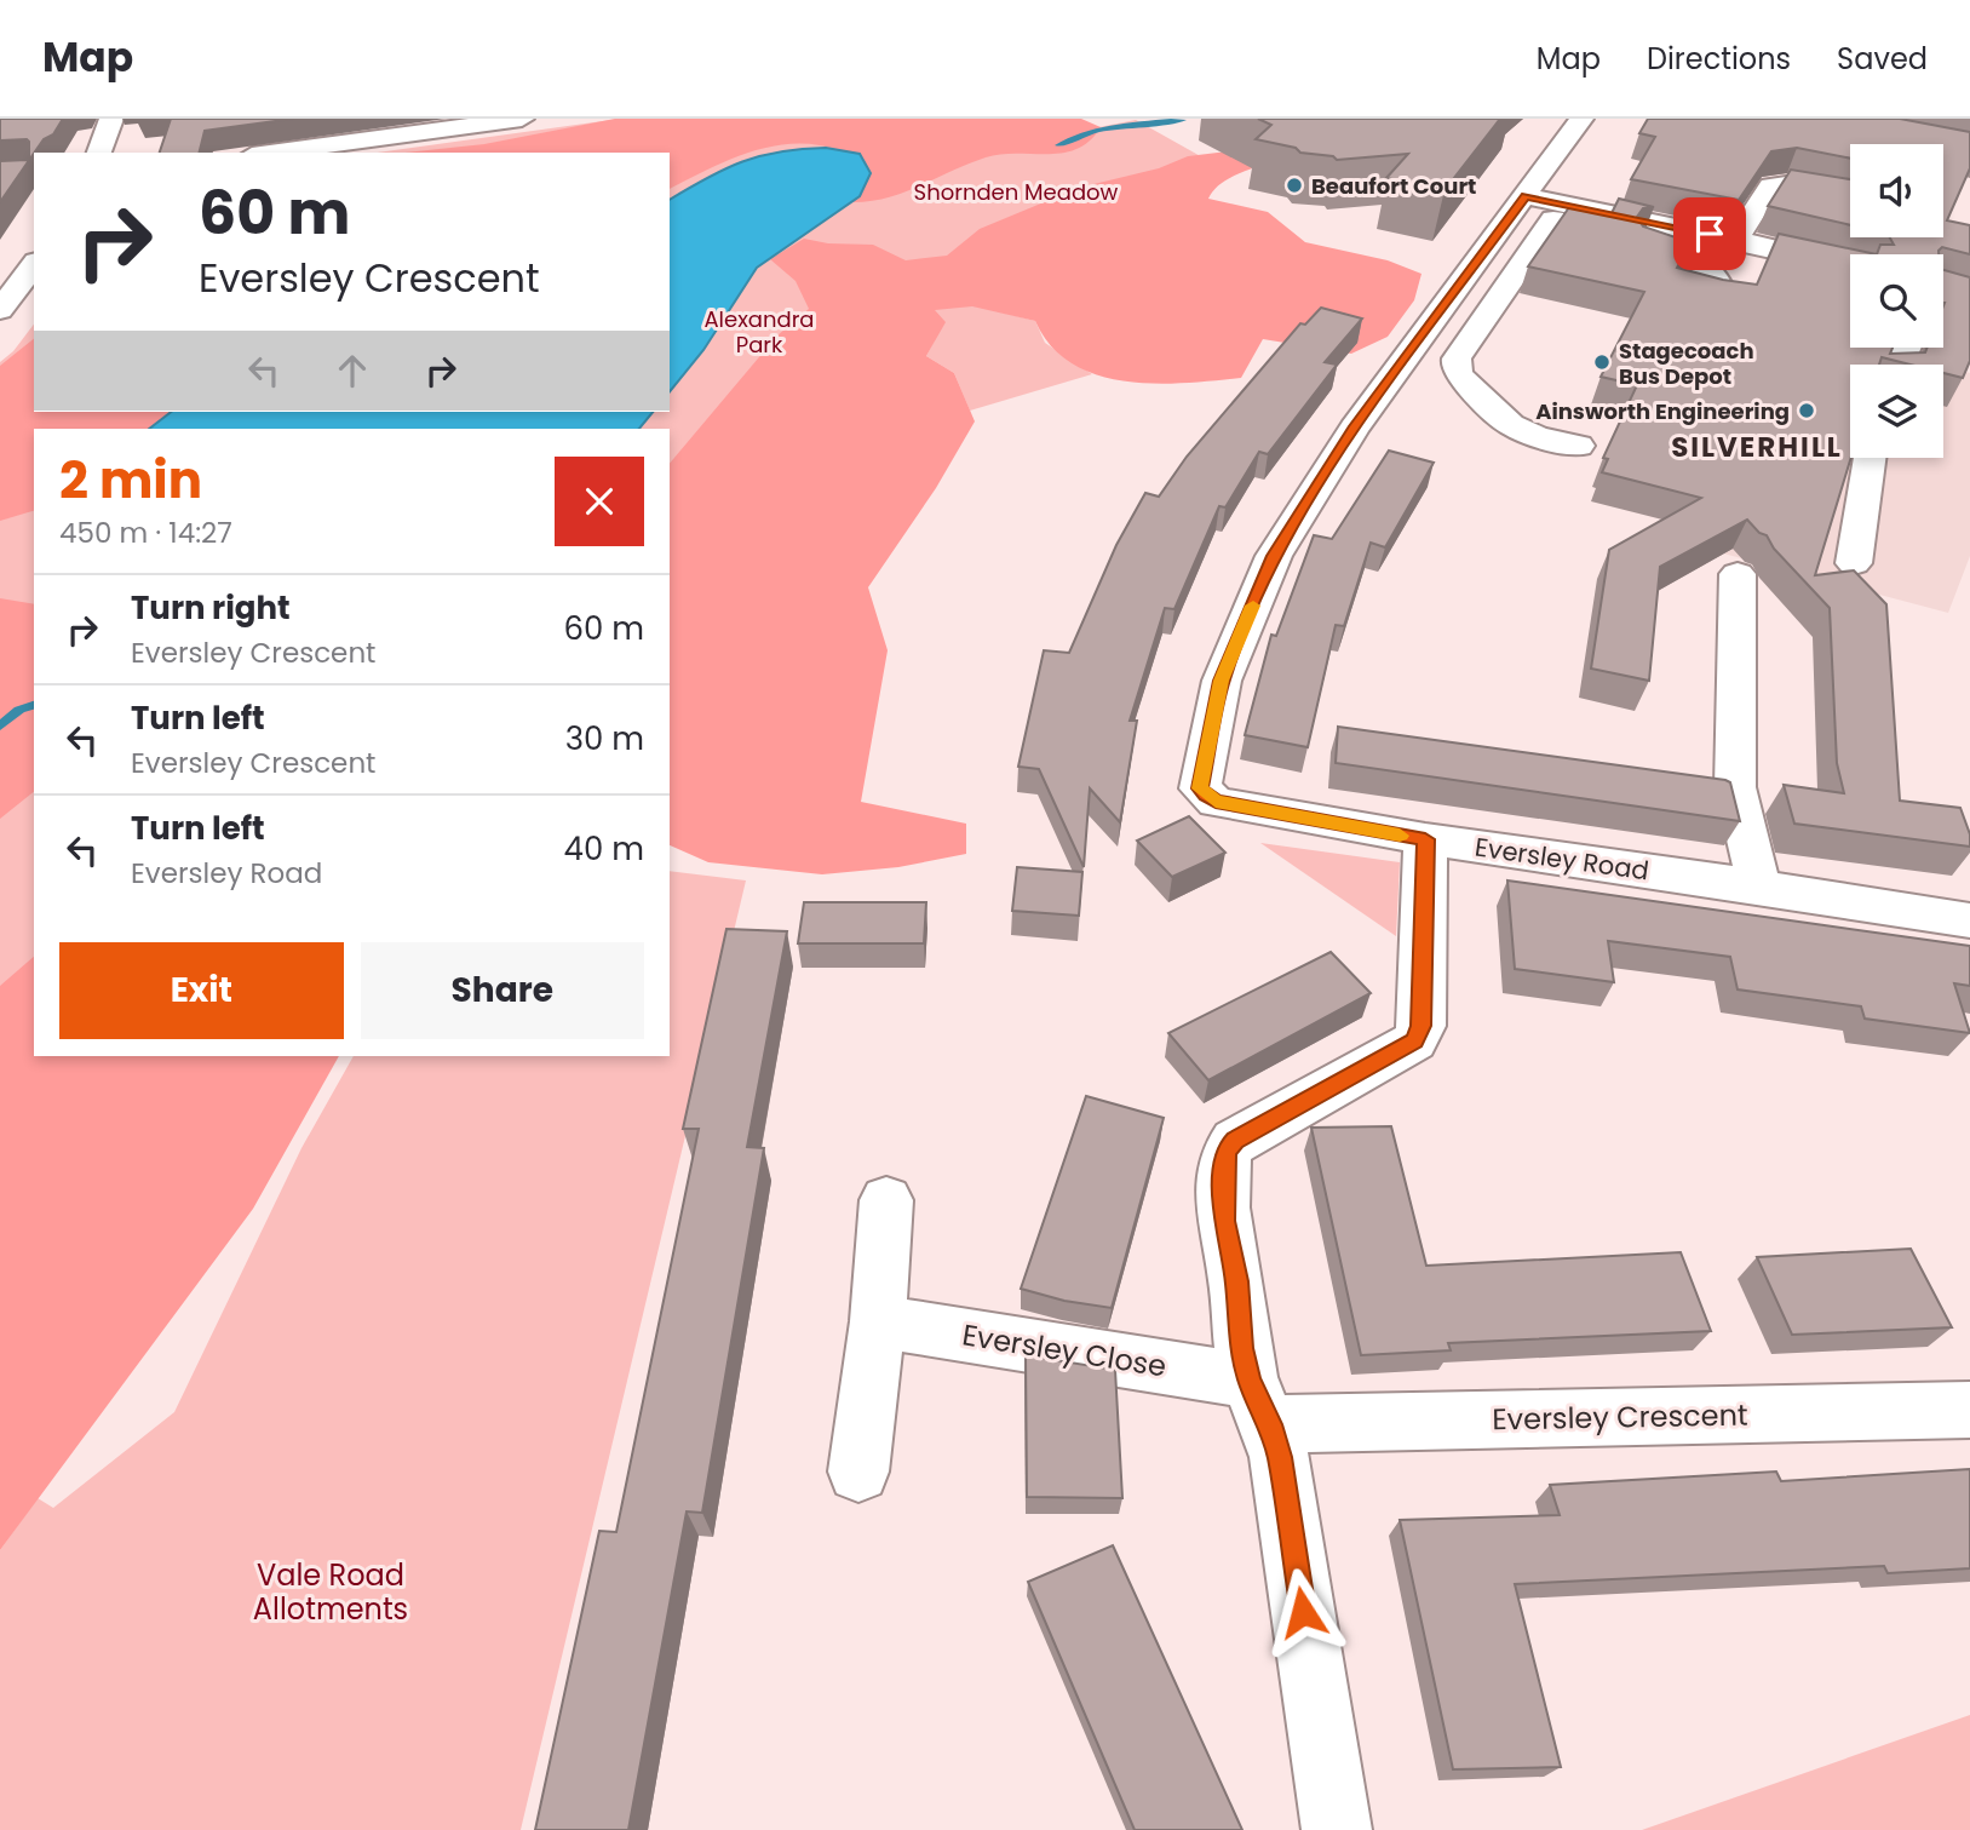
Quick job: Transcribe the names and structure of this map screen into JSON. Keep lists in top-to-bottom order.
{
  "streets": {
    "street": ["Eversley Road", "Eversley Close", "Eversley Crescent"]
  },
  "crossings": [
    ["Eversley Close", "Eversley Crescent"]
  ],
  "districts": ["SILVERHILL"],
  "parks": ["Shornden Meadow", "Alexandra Park", "Vale Road Allotments"],
  "places": ["Beaufort Court", "Stagecoach Bus Depot", "Ainsworth Engineering"],
  "page": {
    "header": "Map",
    "nav": ["Map", "Directions", "Saved"],
    "turn": ["60 m", "Eversley Crescent"],
    "heading": ["2 min", "450 m · 14:27"],
    "list": [
      {
        "name": "Turn right",
        "note": "Eversley Crescent",
        "value": "60 m"
      },
      {
        "name": "Turn left",
        "note": "Eversley Crescent",
        "value": "30 m"
      },
      {
        "name": "Turn left",
        "note": "Eversley Road",
        "value": "40 m"
      }
    ],
    "buttons": ["Exit", "Share"]
  }
}
